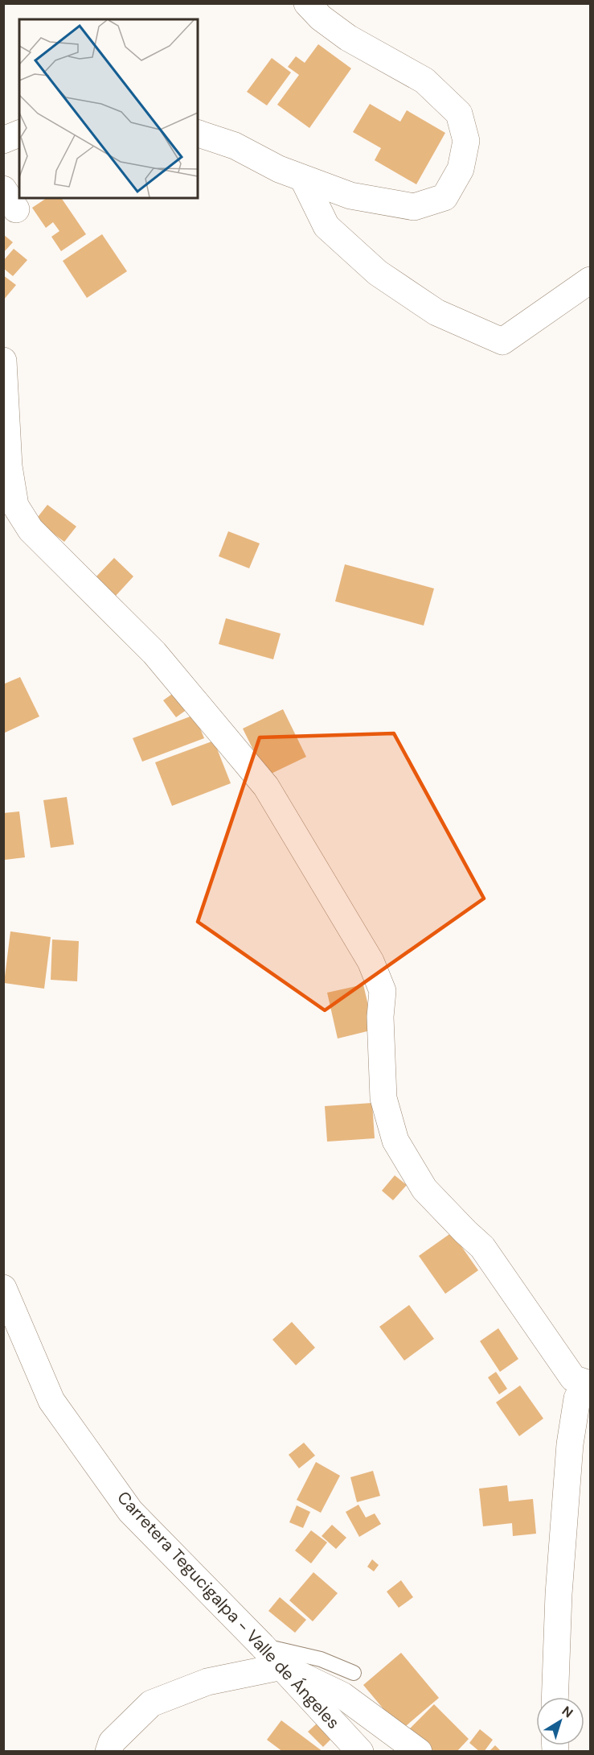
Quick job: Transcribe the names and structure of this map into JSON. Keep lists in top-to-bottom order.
{
  "streets": {
    "street": ["Carretera Tegucigalpa - Valle de Ángeles"]
  },
  "north": "top right"
}
